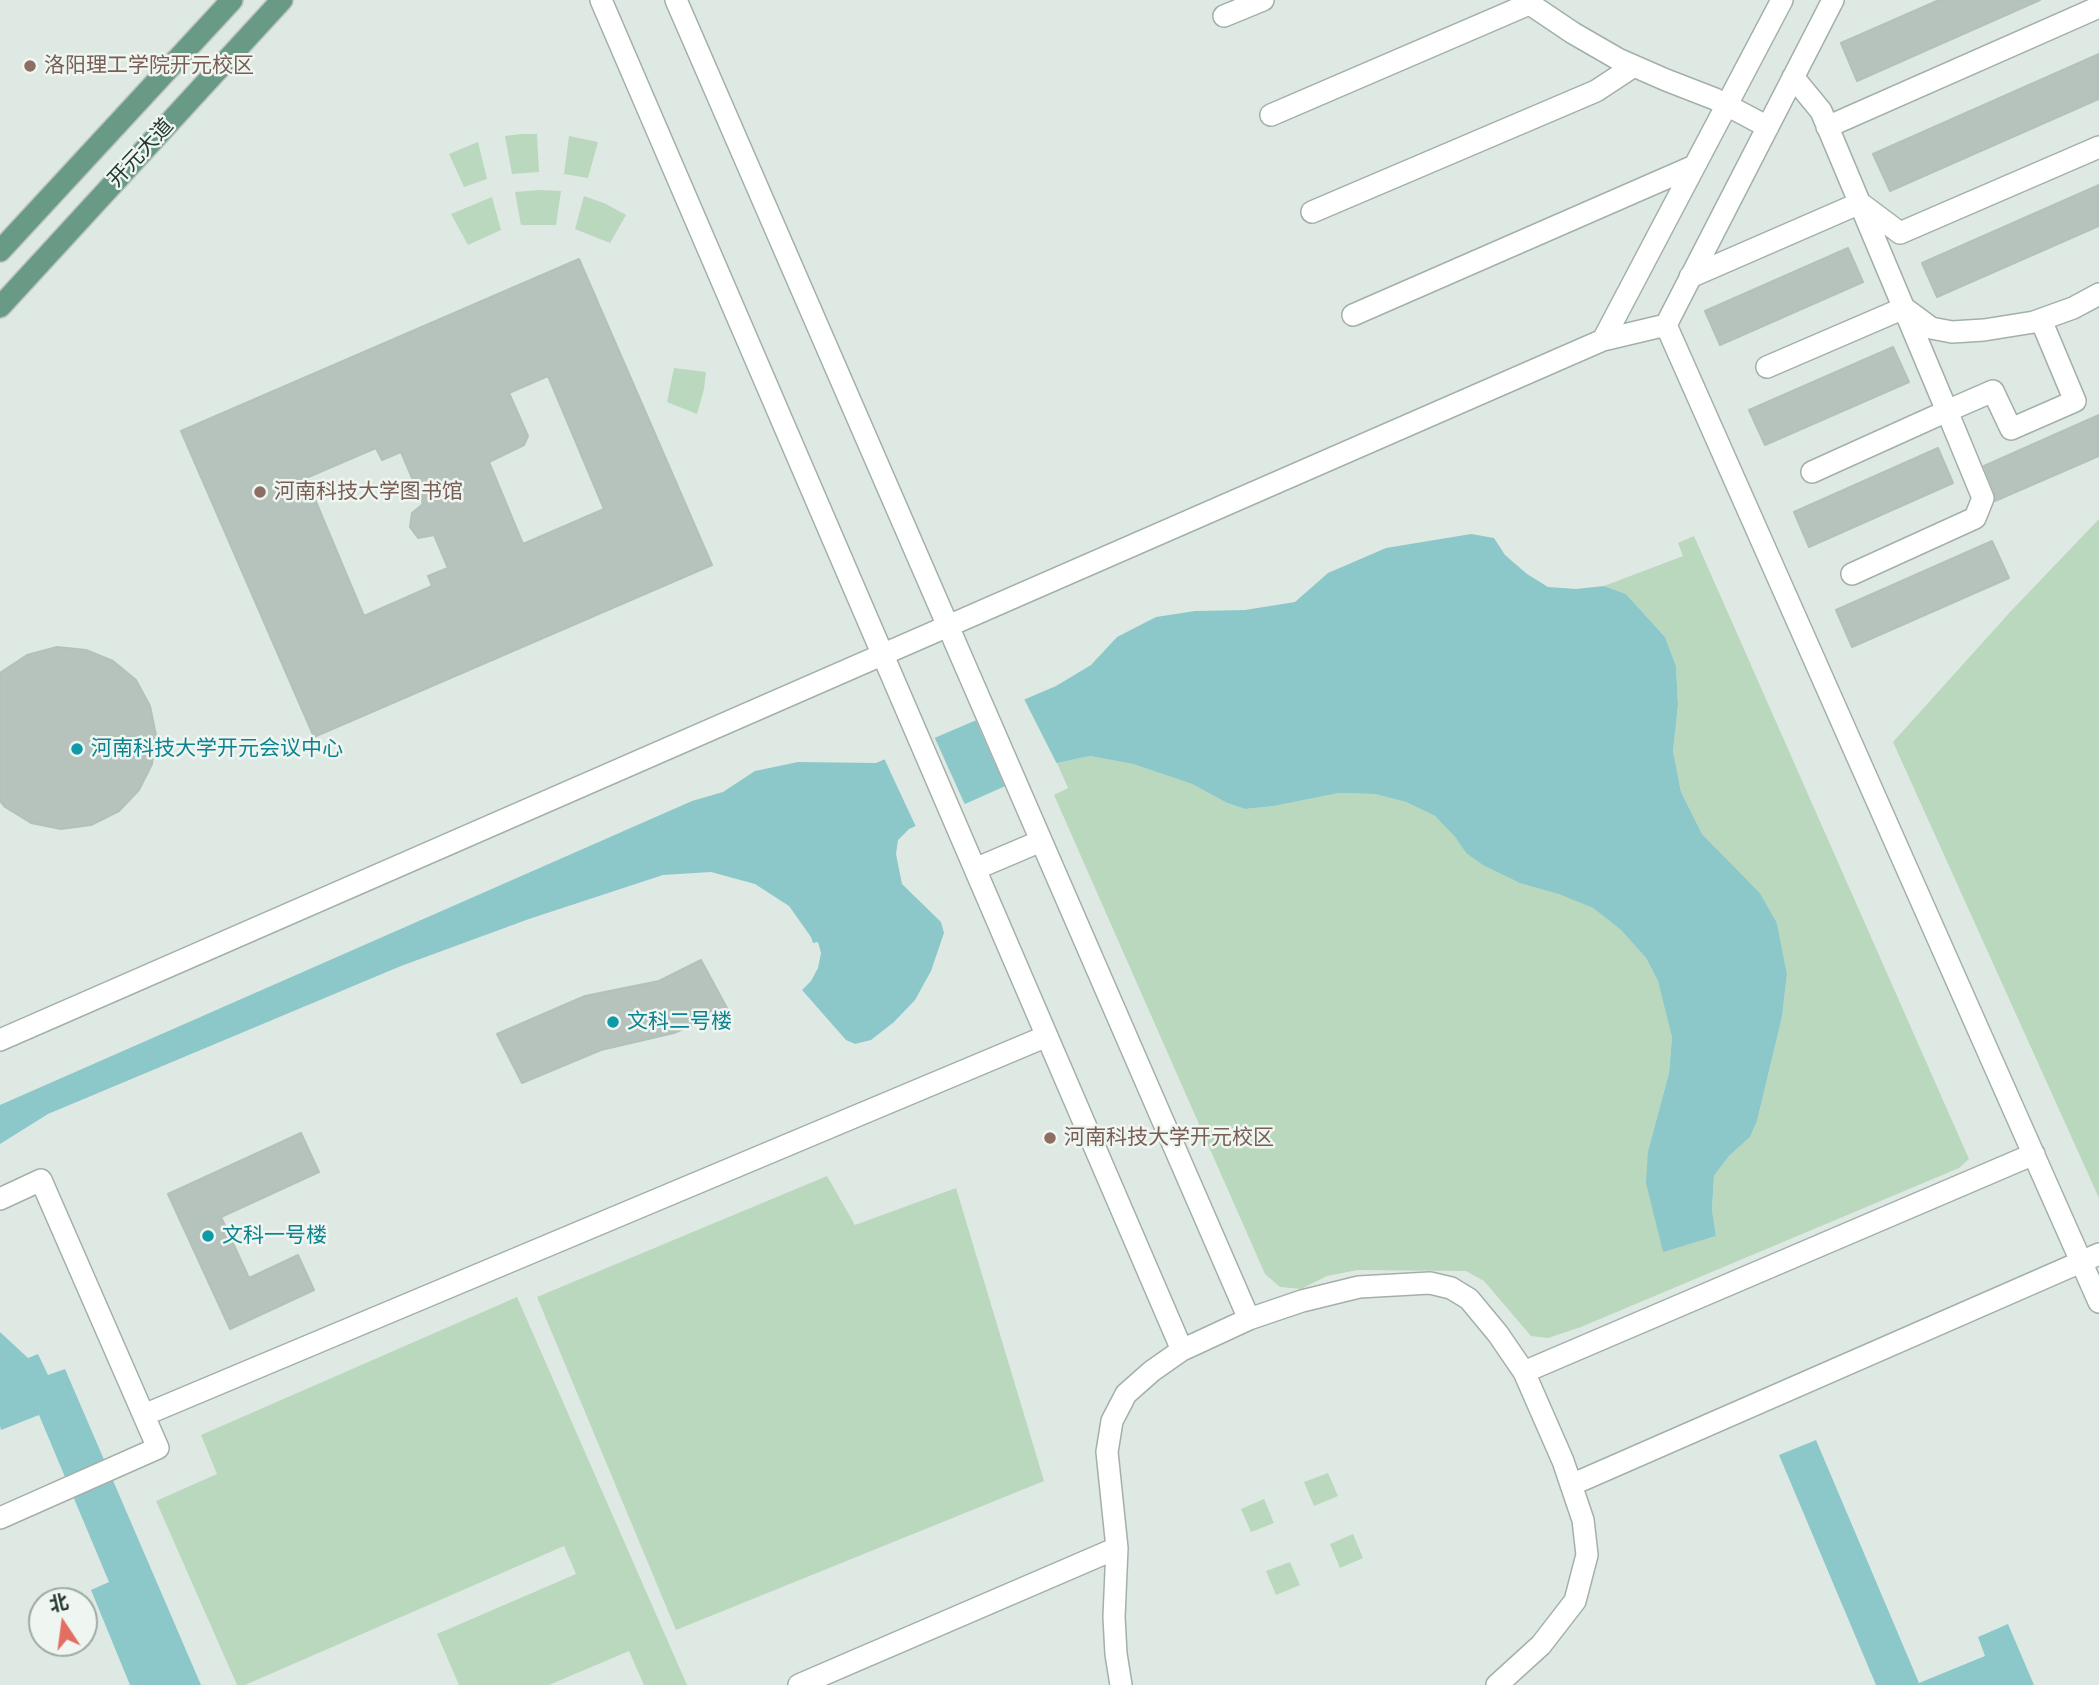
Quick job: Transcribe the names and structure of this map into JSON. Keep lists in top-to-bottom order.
{
  "streets": {
    "main road": ["开元大道"]
  },
  "places": [
    "洛阳理工学院开元校区",
    "河南科技大学图书馆",
    "河南科技大学开元会议中心",
    "文科二号楼",
    "河南科技大学开元校区",
    "文科一号楼"
  ],
  "north": "top"
}
